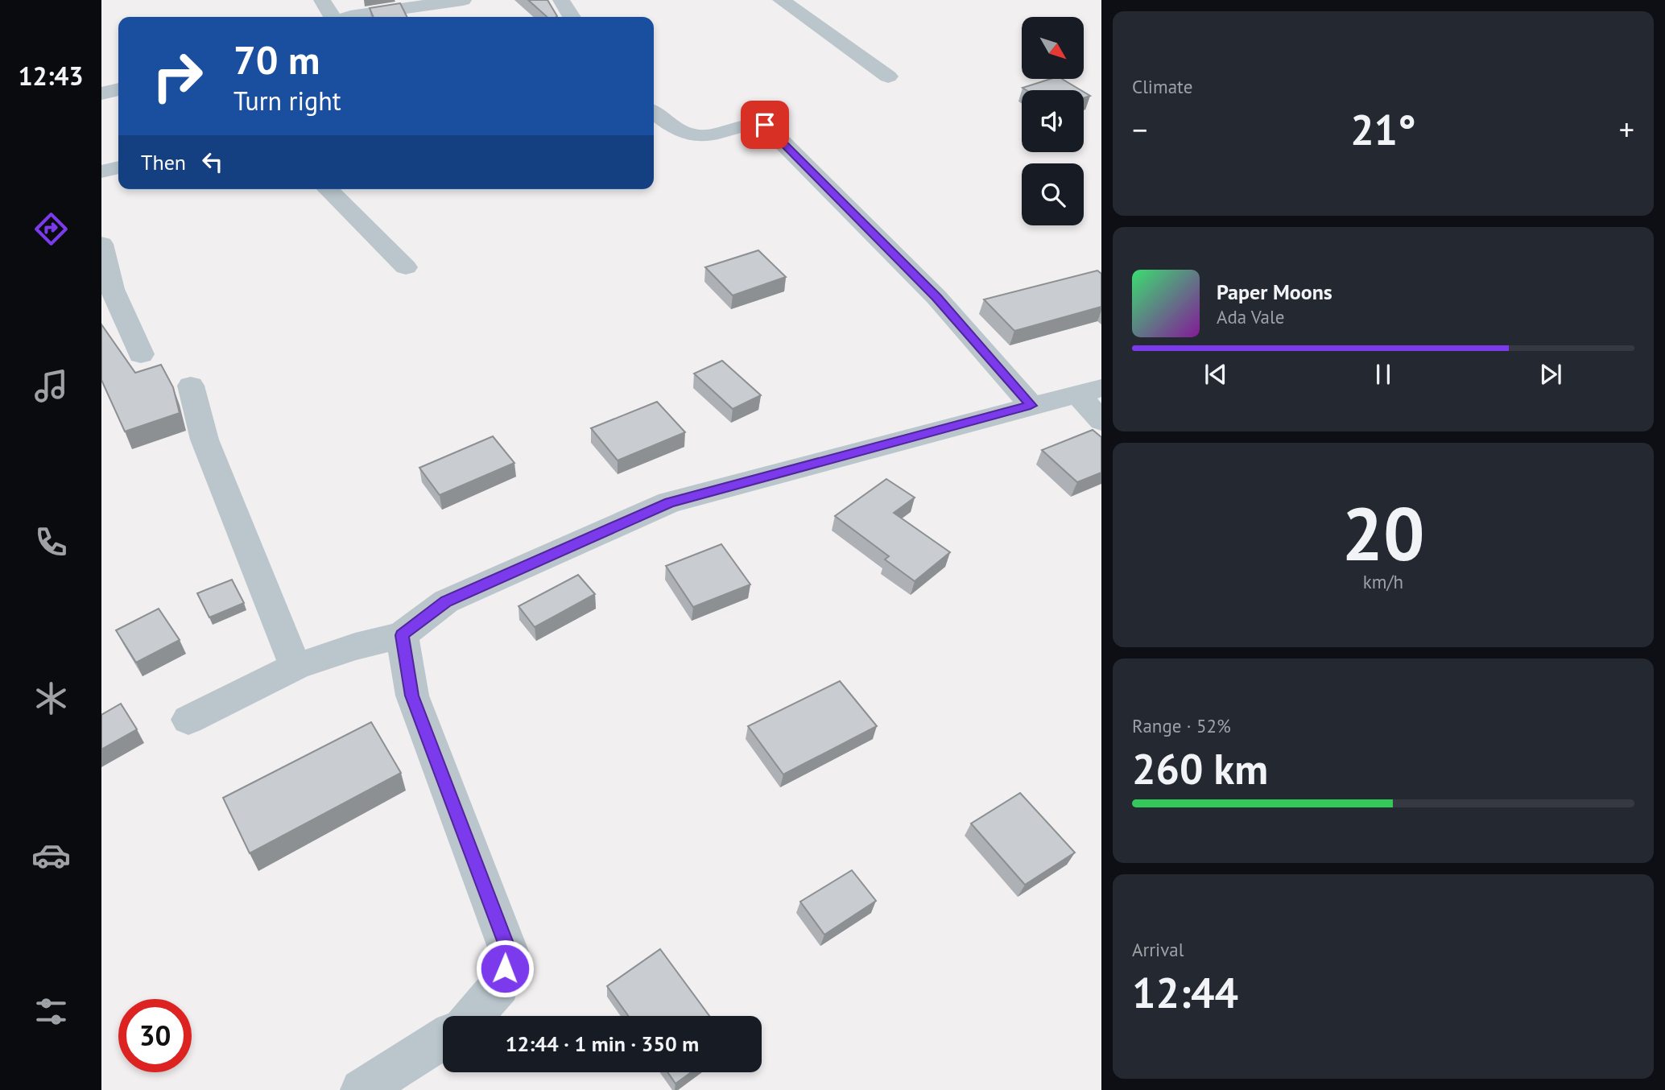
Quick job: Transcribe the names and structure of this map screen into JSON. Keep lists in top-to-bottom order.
{
  "north": "bottom right",
  "page": {
    "tabs": "12:43",
    "tile": [
      "Climate",
      ["20", "km/h"],
      ["Range · 52%", "260 km"],
      ["Arrival", "12:44"]
    ],
    "turn": ["70 m", "Turn right"],
    "heat": ["−", "21°", "+"],
    "then": "Then",
    "song": ["Paper Moons", "Ada Vale"],
    "limit": "30",
    "trip": "12:44 · 1 min · 350 m"
  }
}
